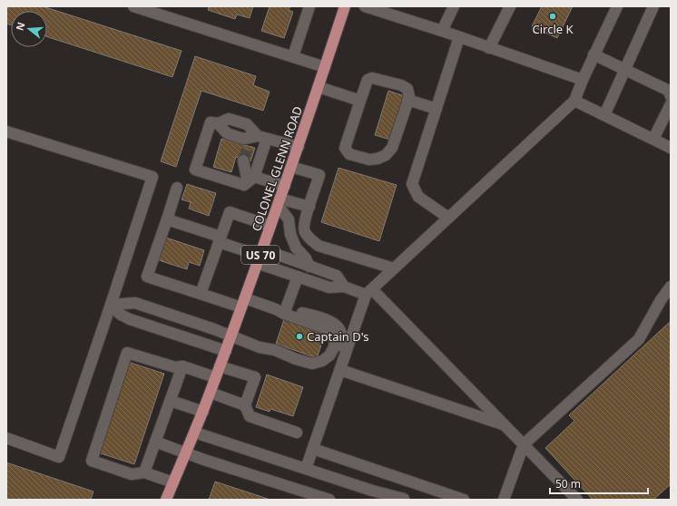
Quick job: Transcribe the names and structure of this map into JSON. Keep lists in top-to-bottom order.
{
  "streets": {
    "main road": ["COLONEL GLENN ROAD", "US 70"]
  },
  "places": ["Circle K", "Captain D's"],
  "scale_bar": "50 m",
  "north": "left"
}
